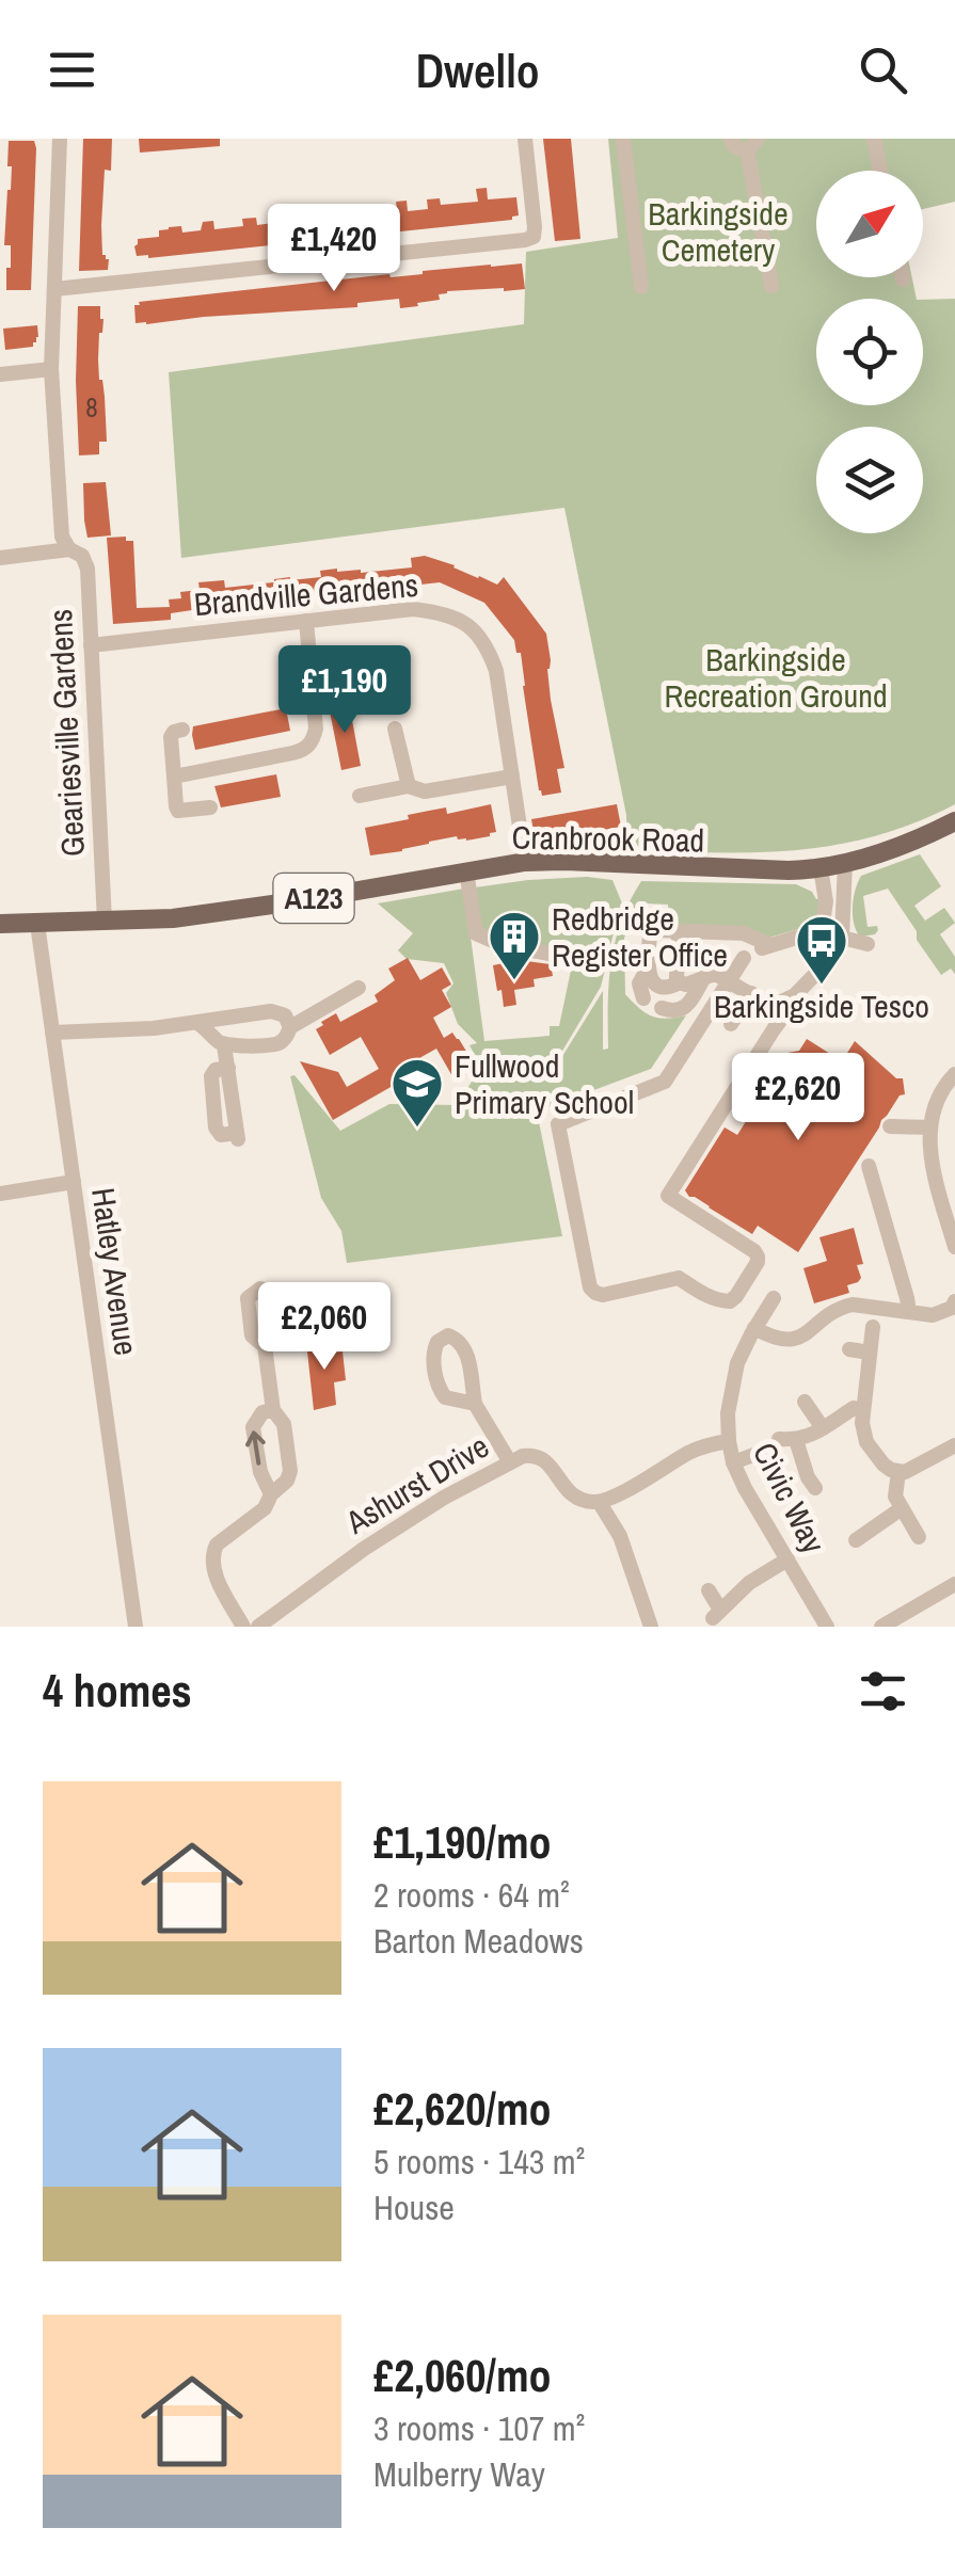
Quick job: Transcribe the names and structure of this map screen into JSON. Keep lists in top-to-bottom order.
{
  "streets": {
    "main road": ["Cranbrook Road", "A123"],
    "street": [
      "Brandville Gardens",
      "Geariesville Gardens",
      "Hatley Avenue",
      "Ashurst Drive",
      "Civic Way"
    ]
  },
  "crossings": [
    ["Brandville Gardens", "Geariesville Gardens"],
    ["Brandville Gardens", "Cranbrook Road"],
    ["Geariesville Gardens", "Cranbrook Road"],
    ["Cranbrook Road", "Hatley Avenue"]
  ],
  "parks": ["Barkingside Cemetery", "Barkingside Recreation Ground"],
  "places": {
    "building": ["Redbridge Register Office"],
    "bus stop": ["Barkingside Tesco"],
    "school or university": ["Fullwood Primary School"]
  },
  "house_numbers": ["8"],
  "north": "top right",
  "page": {
    "header": "Dwello",
    "price": [
      "£1,420",
      "£1,190",
      "£2,620",
      "£2,060"
    ],
    "heading": "4 homes",
    "list": [
      {
        "name": "£1,190/mo",
        "note": "2 rooms · 64 m² · Barton Meadows"
      },
      {
        "name": "£2,620/mo",
        "note": "5 rooms · 143 m² · House"
      },
      {
        "name": "£2,060/mo",
        "note": "3 rooms · 107 m² · Mulberry Way"
      }
    ]
  }
}
